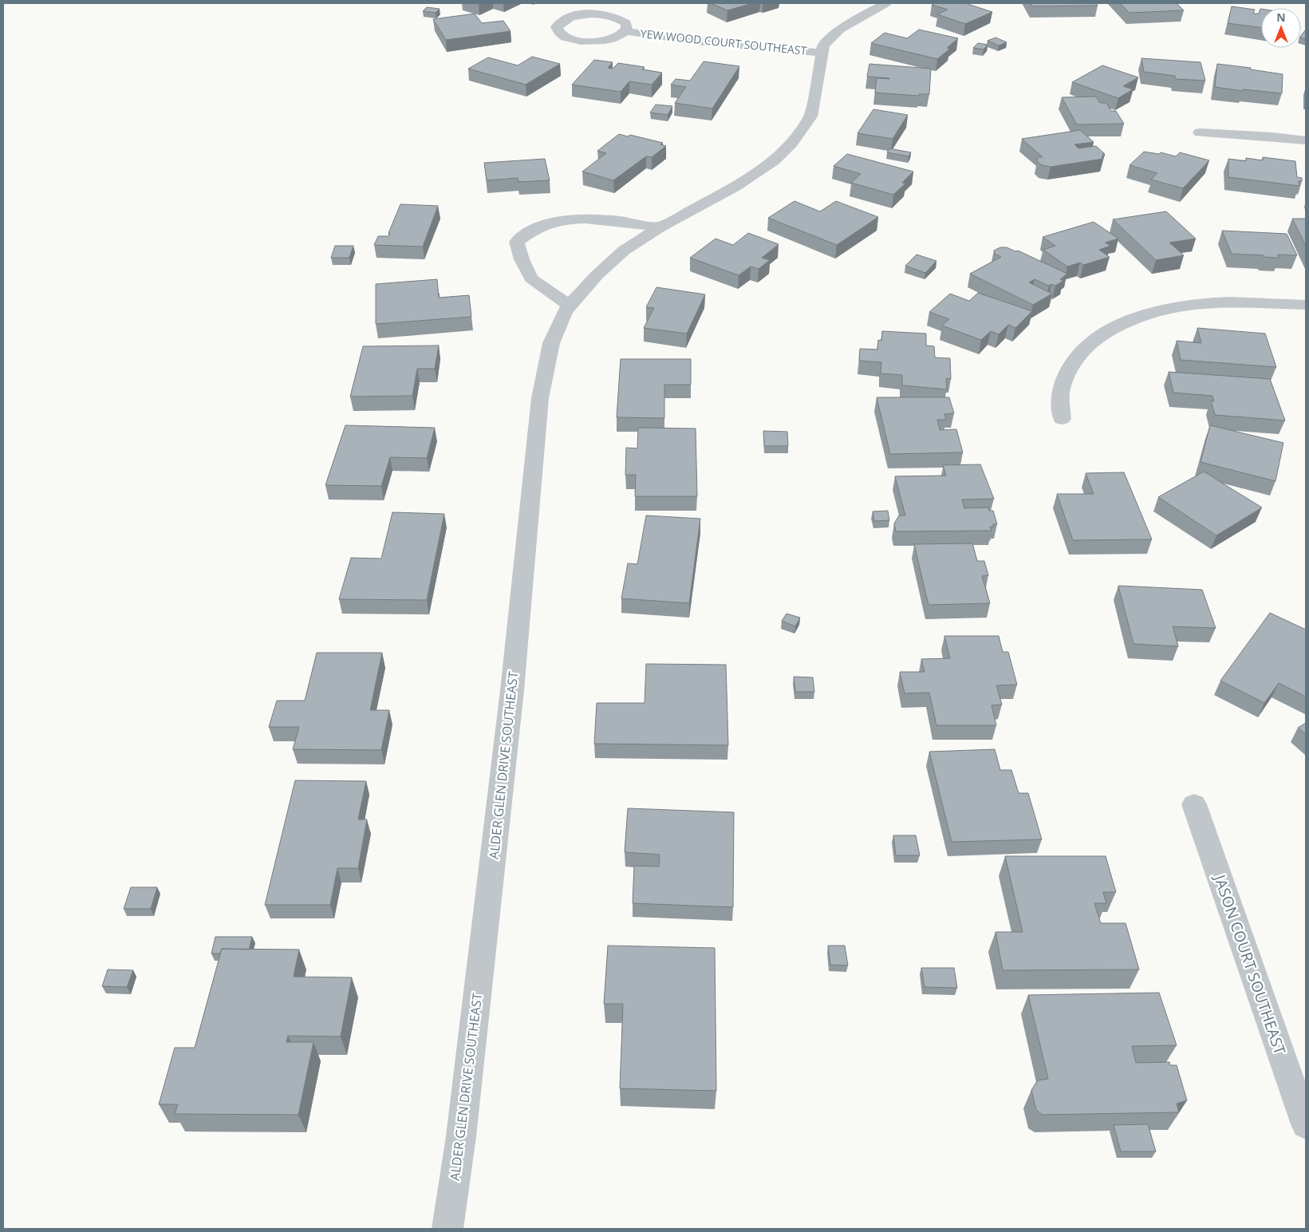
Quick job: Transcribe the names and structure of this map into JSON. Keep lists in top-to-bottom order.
{
  "streets": {
    "street": ["YEW WOOD COURT SOUTHEAST", "ALDER GLEN DRIVE SOUTHEAST", "JASON COURT SOUTHEAST"]
  },
  "crossings": [
    ["YEW WOOD COURT SOUTHEAST", "ALDER GLEN DRIVE SOUTHEAST"]
  ],
  "north": "top"
}
